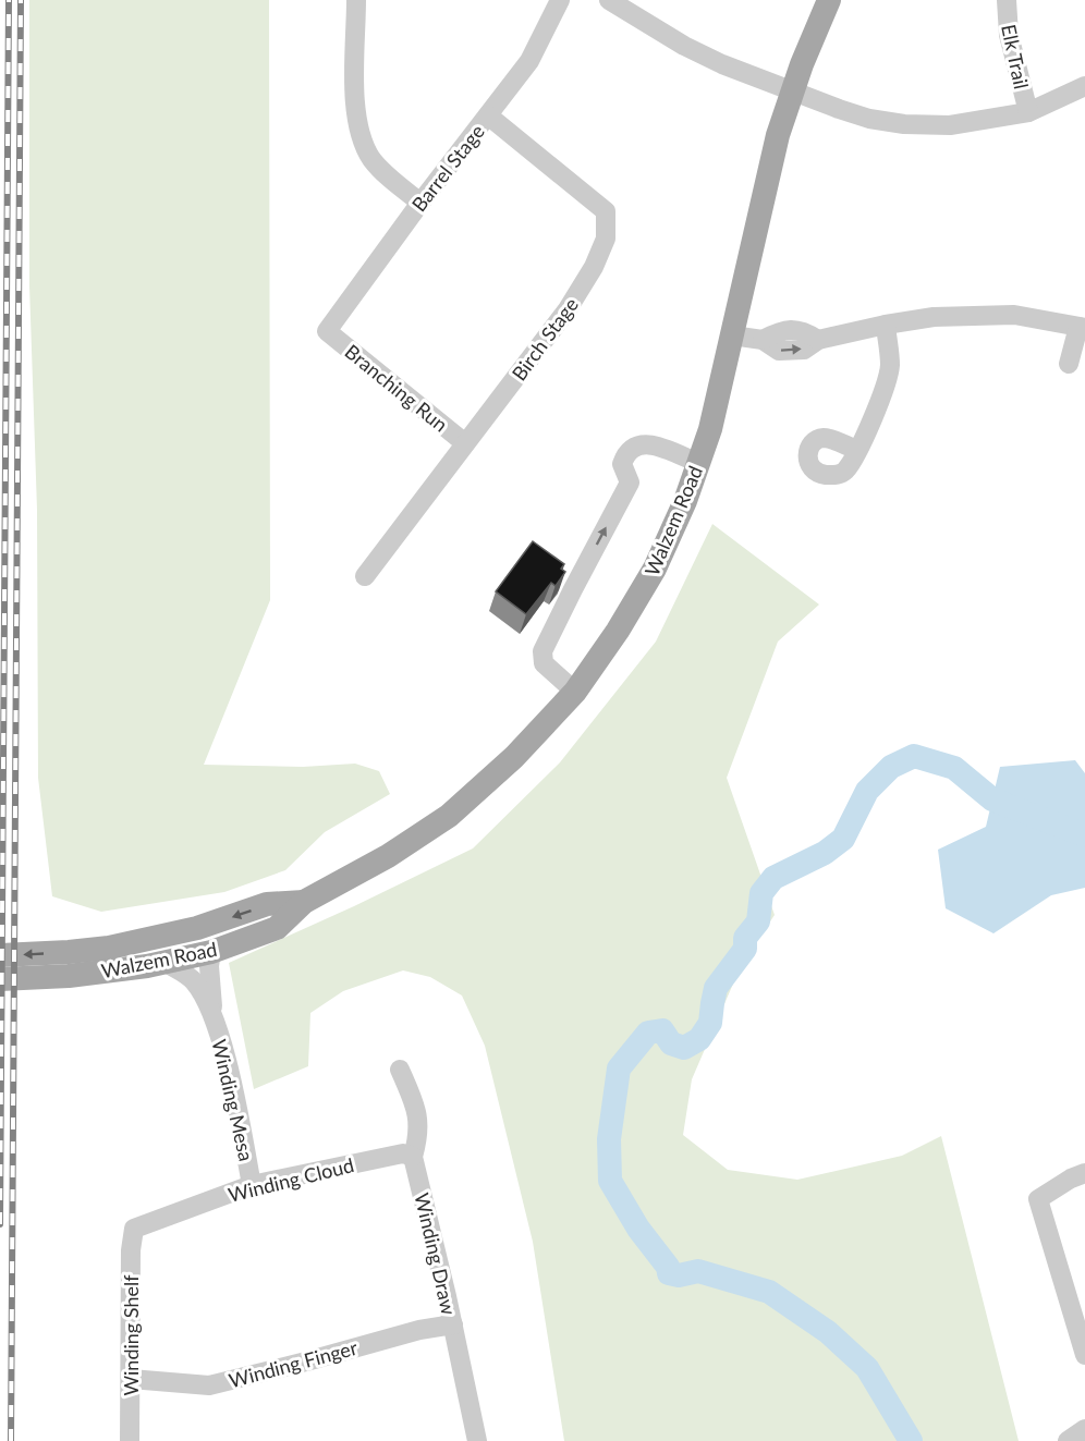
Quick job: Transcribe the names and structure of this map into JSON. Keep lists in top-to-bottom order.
{
  "streets": {
    "main road": ["Walzem Road"],
    "street": [
      "Elk Trail",
      "Barrel Stage",
      "Birch Stage",
      "Branching Run",
      "Winding Mesa",
      "Winding Cloud",
      "Winding Draw",
      "Winding Shelf",
      "Winding Finger"
    ]
  },
  "crossings": [
    ["Barrel Stage", "Birch Stage"],
    ["Barrel Stage", "Branching Run"],
    ["Birch Stage", "Branching Run"],
    ["Walzem Road", "Winding Mesa"],
    ["Winding Mesa", "Winding Cloud"],
    ["Winding Cloud", "Winding Draw"],
    ["Winding Cloud", "Winding Shelf"],
    ["Winding Draw", "Winding Finger"],
    ["Winding Shelf", "Winding Finger"]
  ]
}
